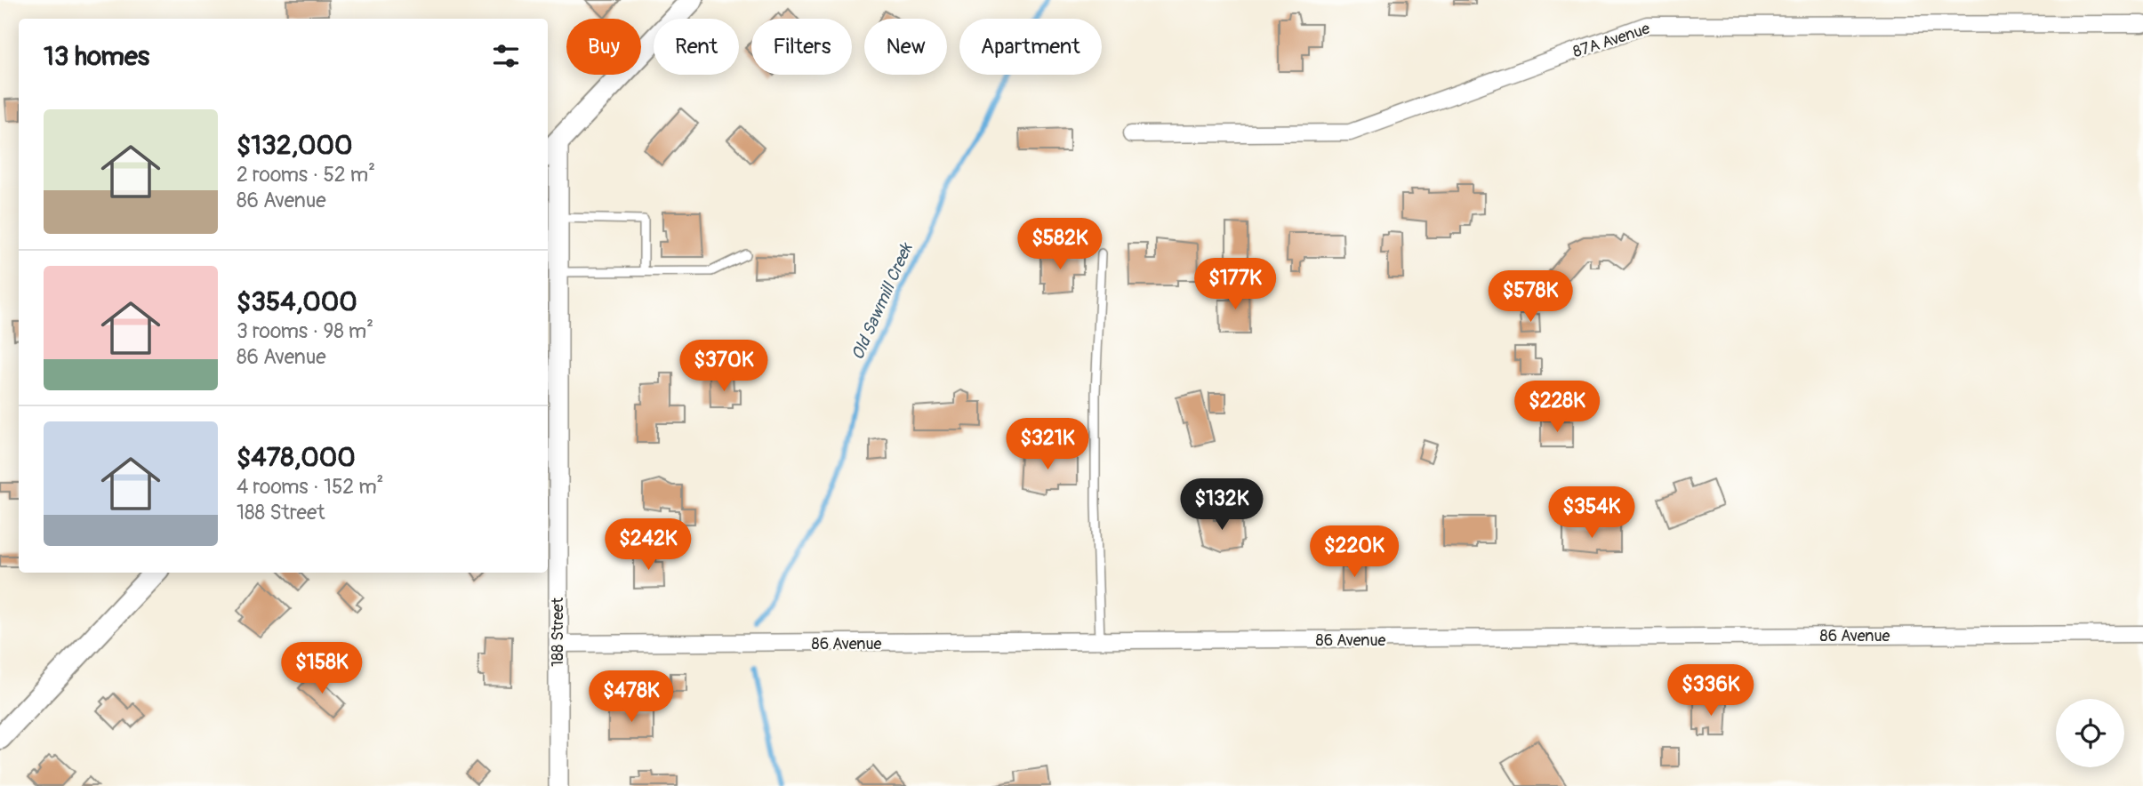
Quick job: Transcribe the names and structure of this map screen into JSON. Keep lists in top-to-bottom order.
{
  "streets": {
    "street": ["87A Avenue", "188 Street", "86 Avenue"]
  },
  "crossings": [
    ["188 Street", "86 Avenue"]
  ],
  "water": ["Old Sawmill Creek"],
  "page": {
    "chip": [
      "Buy",
      "Rent",
      "Filters",
      "New",
      "Apartment"
    ],
    "heading": "13 homes",
    "list": [
      {
        "name": "$132,000",
        "note": "2 rooms · 52 m² · 86 Avenue"
      },
      {
        "name": "$354,000",
        "note": "3 rooms · 98 m² · 86 Avenue"
      },
      {
        "name": "$478,000",
        "note": "4 rooms · 152 m² · 188 Street"
      }
    ],
    "price": [
      "$582K",
      "$177K",
      "$578K",
      "$370K",
      "$228K",
      "$321K",
      "$132K",
      "$354K",
      "$242K",
      "$220K",
      "$158K",
      "$336K",
      "$478K"
    ]
  }
}
